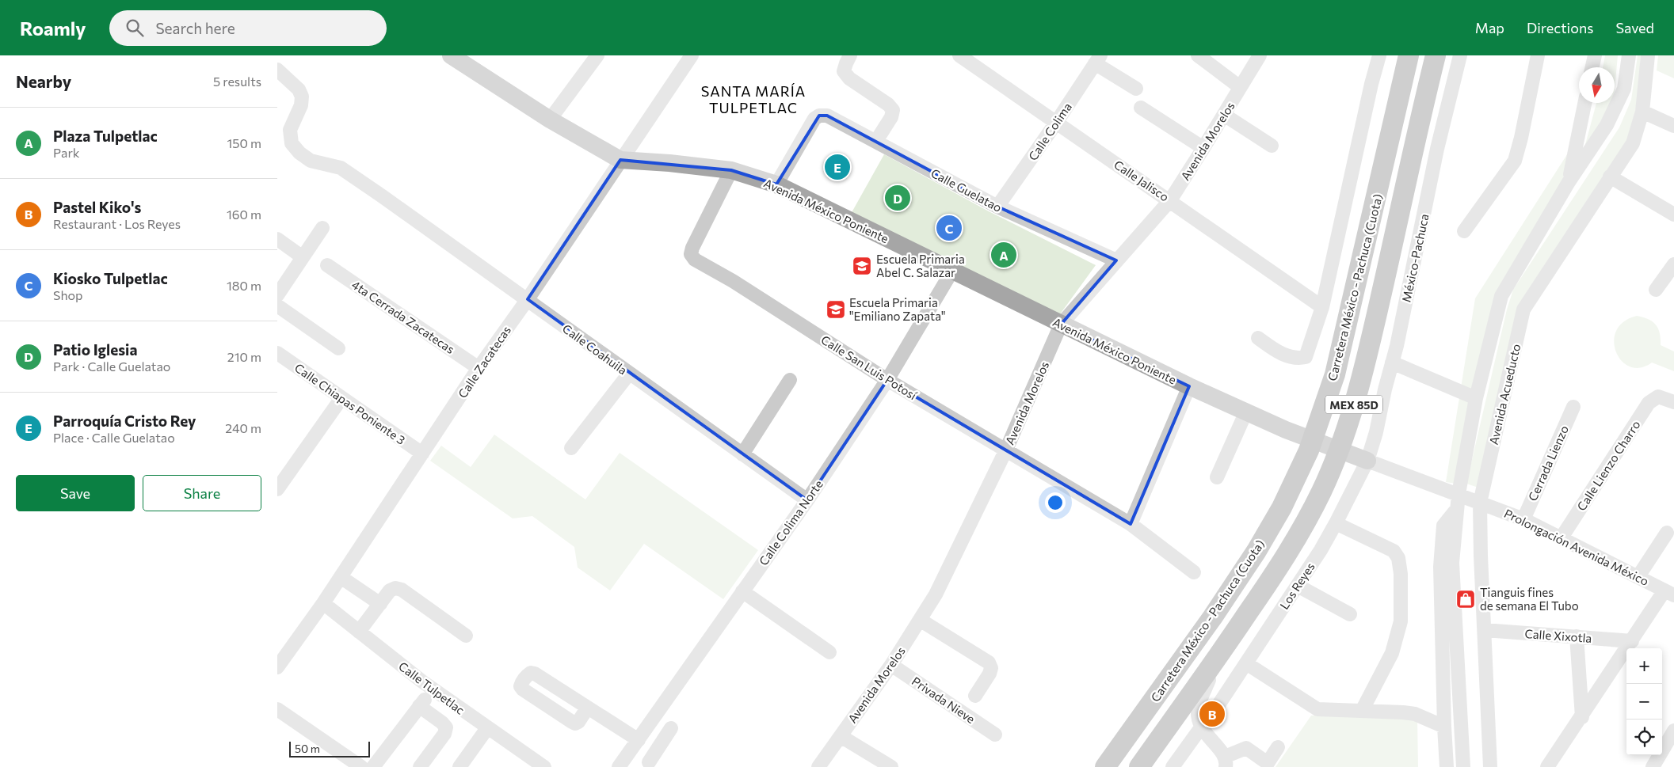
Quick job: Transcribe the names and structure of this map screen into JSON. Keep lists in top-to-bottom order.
{
  "streets": {
    "highway": ["Carretera México - Pachuca (Cuota)", "MEX 85D"],
    "main road": ["Avenida México Poniente"],
    "street": [
      "Calle Colima",
      "Avenida Morelos",
      "Calle Jalisco",
      "Calle Guelatao",
      "México-Pachuca",
      "4ta Cerrada Zacatecas",
      "Calle Coahuila",
      "Calle Zacatecas",
      "Calle San Luis Potosí",
      "Avenida Acueducto",
      "Calle Chiapas Poniente 3",
      "Cerrada Lienzo",
      "Calle Lienzo Charro",
      "Calle Colima Norte",
      "Prolongación Avenida México",
      "Los Reyes",
      "Calle Xixotla",
      "Calle Tulpetlac",
      "Privada Nieve"
    ]
  },
  "crossings": [
    ["Calle Colima", "Calle Jalisco"],
    ["Calle Colima", "Calle Guelatao"],
    ["Avenida Morelos", "Calle Jalisco"],
    ["Avenida Morelos", "Calle Guelatao"],
    ["Avenida Morelos", "Avenida México Poniente"],
    ["Avenida Morelos", "Calle San Luis Potosí"],
    ["Avenida Morelos", "Privada Nieve"],
    ["Calle Guelatao", "Avenida México Poniente"],
    ["Avenida México Poniente", "México-Pachuca"],
    ["Avenida México Poniente", "Calle Zacatecas"],
    ["Avenida México Poniente", "Calle San Luis Potosí"],
    ["Avenida México Poniente", "Calle Colima Norte"],
    ["Avenida México Poniente", "Prolongación Avenida México"],
    ["Avenida México Poniente", "Los Reyes"],
    ["México-Pachuca", "Prolongación Avenida México"],
    ["México-Pachuca", "Los Reyes"],
    ["4ta Cerrada Zacatecas", "Calle Zacatecas"],
    ["Calle Coahuila", "Calle Zacatecas"],
    ["Calle Coahuila", "Calle Colima Norte"],
    ["Calle Zacatecas", "Calle Chiapas Poniente 3"],
    ["Calle Zacatecas", "Calle Tulpetlac"],
    ["Calle San Luis Potosí", "Calle Colima Norte"],
    ["Avenida Acueducto", "Prolongación Avenida México"],
    ["Avenida Acueducto", "Calle Xixotla"],
    ["Cerrada Lienzo", "Prolongación Avenida México"],
    ["Calle Lienzo Charro", "Prolongación Avenida México"],
    ["Prolongación Avenida México", "Los Reyes"]
  ],
  "districts": ["SANTA MARÍA TULPETLAC"],
  "places": {
    "school or university": ["Escuela Primaria Abel C. Salazar", "Escuela Primaria \"Emiliano Zapata\""],
    "shop": ["Tianguis fines de semana El Tubo"]
  },
  "scale_bar": "50 m",
  "north": "bottom",
  "page": {
    "header": "Roamly",
    "search": "Search here",
    "nav": ["Map", "Directions", "Saved"],
    "heading": ["Nearby", "5 results"],
    "list": [
      {
        "mark": "A",
        "name": "Plaza Tulpetlac",
        "note": "Park",
        "value": "150 m"
      },
      {
        "mark": "B",
        "name": "Pastel Kiko's",
        "note": "Restaurant · Los Reyes",
        "value": "160 m"
      },
      {
        "mark": "C",
        "name": "Kiosko Tulpetlac",
        "note": "Shop",
        "value": "180 m"
      },
      {
        "mark": "D",
        "name": "Patio Iglesia",
        "note": "Park · Calle Guelatao",
        "value": "210 m"
      },
      {
        "mark": "E",
        "name": "Parroquía Cristo Rey",
        "note": "Place · Calle Guelatao",
        "value": "240 m"
      }
    ],
    "pins": [
      "E",
      "D",
      "C",
      "A",
      "B"
    ],
    "buttons": ["Save", "Share"],
    "map_buttons": ["+", "−"],
    "scale": "50 m"
  }
}
